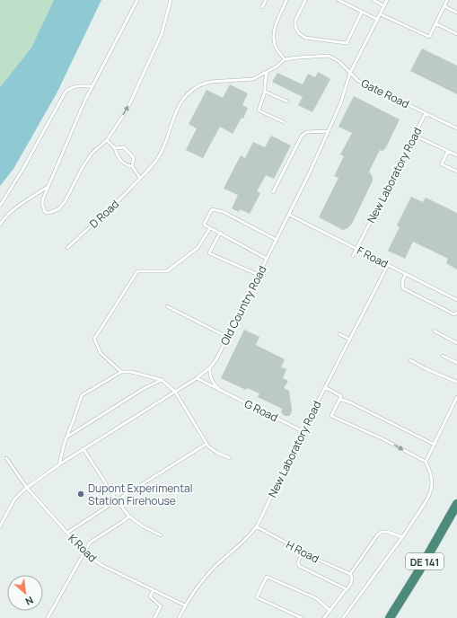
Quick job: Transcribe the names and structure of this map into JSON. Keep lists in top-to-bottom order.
{
  "streets": {
    "highway": ["DE 141"],
    "lane": [
      "Gate Road",
      "New Laboratory Road",
      "D Road",
      "F Road",
      "Old Country Road",
      "G Road",
      "K Road",
      "H Road"
    ]
  },
  "crossings": [
    ["Gate Road", "New Laboratory Road"],
    ["Gate Road", "D Road"],
    ["Gate Road", "Old Country Road"],
    ["New Laboratory Road", "F Road"],
    ["New Laboratory Road", "G Road"],
    ["New Laboratory Road", "K Road"],
    ["New Laboratory Road", "H Road"],
    ["F Road", "Old Country Road"],
    ["Old Country Road", "G Road"],
    ["Old Country Road", "K Road"]
  ],
  "places": ["Dupont Experimental Station Firehouse"],
  "north": "bottom right"
}
